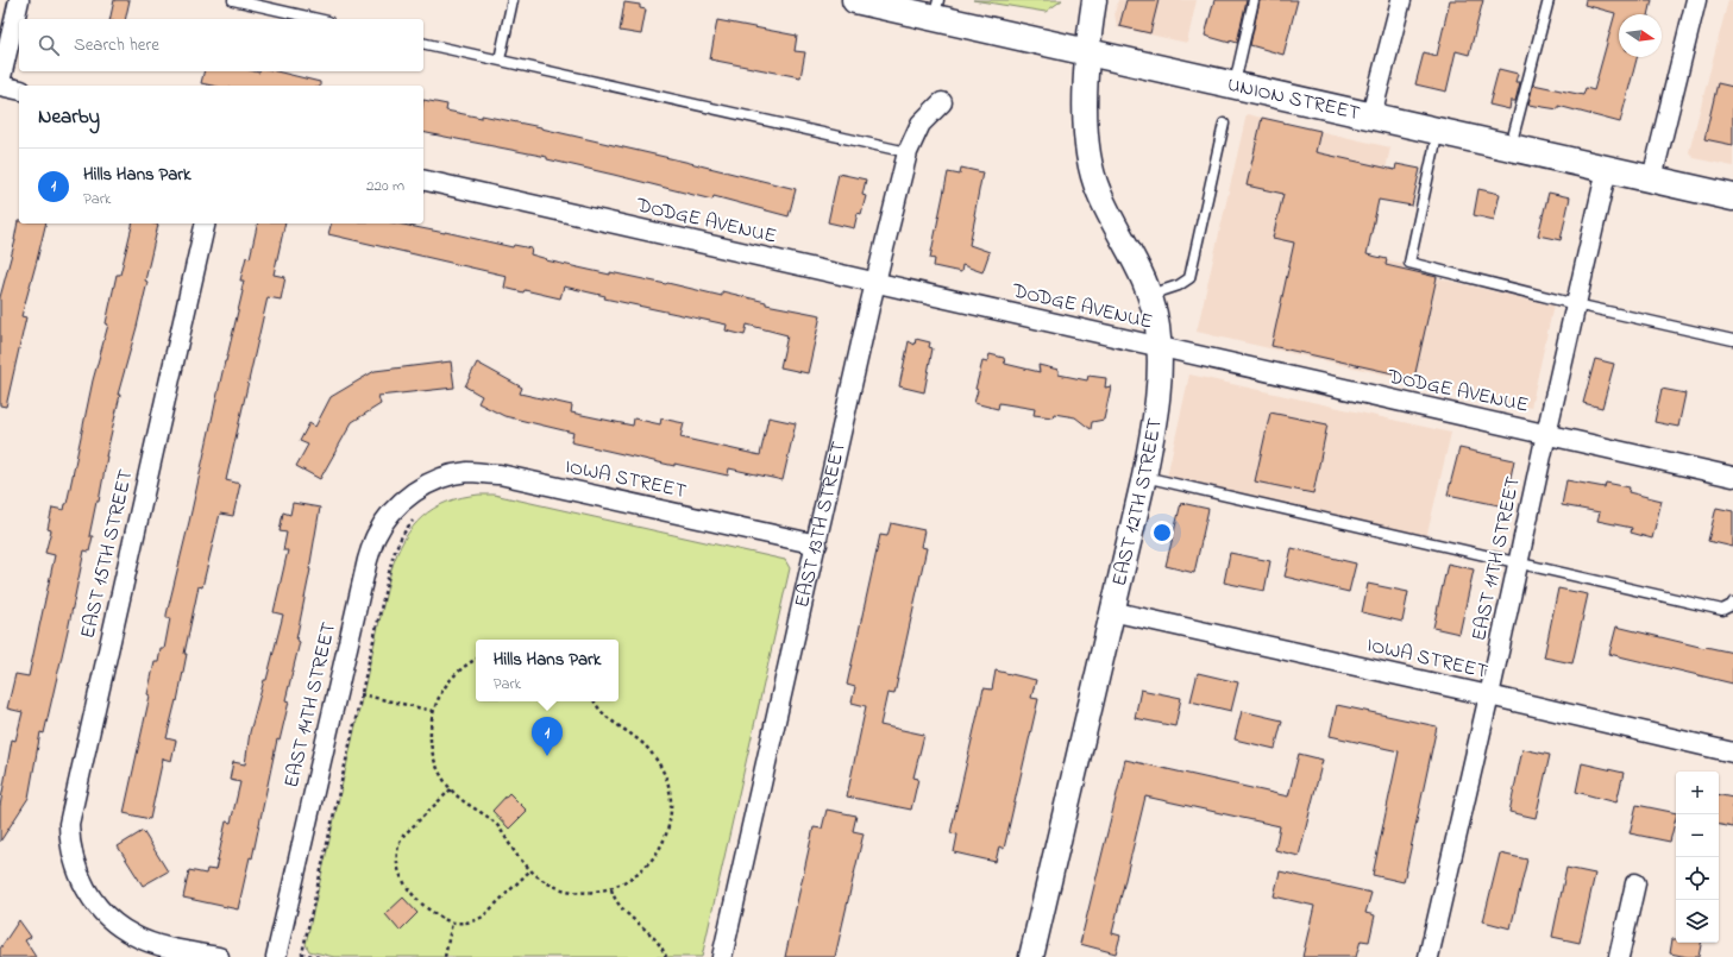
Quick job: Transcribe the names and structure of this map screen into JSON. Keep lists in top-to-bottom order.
{
  "streets": {
    "main road": ["UNION STREET"],
    "street": [
      "DODGE AVENUE",
      "IOWA STREET",
      "EAST 12TH STREET",
      "EAST 13TH STREET",
      "EAST 15TH STREET",
      "EAST 11TH STREET",
      "EAST 14TH STREET"
    ]
  },
  "crossings": [
    ["UNION STREET", "EAST 12TH STREET"],
    ["UNION STREET", "EAST 11TH STREET"],
    ["DODGE AVENUE", "EAST 12TH STREET"],
    ["DODGE AVENUE", "EAST 13TH STREET"],
    ["DODGE AVENUE", "EAST 11TH STREET"],
    ["IOWA STREET", "EAST 12TH STREET"],
    ["IOWA STREET", "EAST 13TH STREET"],
    ["IOWA STREET", "EAST 11TH STREET"],
    ["IOWA STREET", "EAST 14TH STREET"]
  ],
  "north": "right",
  "page": {
    "search": "Search here",
    "heading": "Nearby",
    "list": [
      {
        "mark": "1",
        "name": "Hills Hans Park",
        "note": "Park",
        "value": "220 m"
      }
    ],
    "popup": ["Hills Hans Park", "Park"],
    "pins": "1",
    "map_buttons": ["+", "−"]
  }
}
